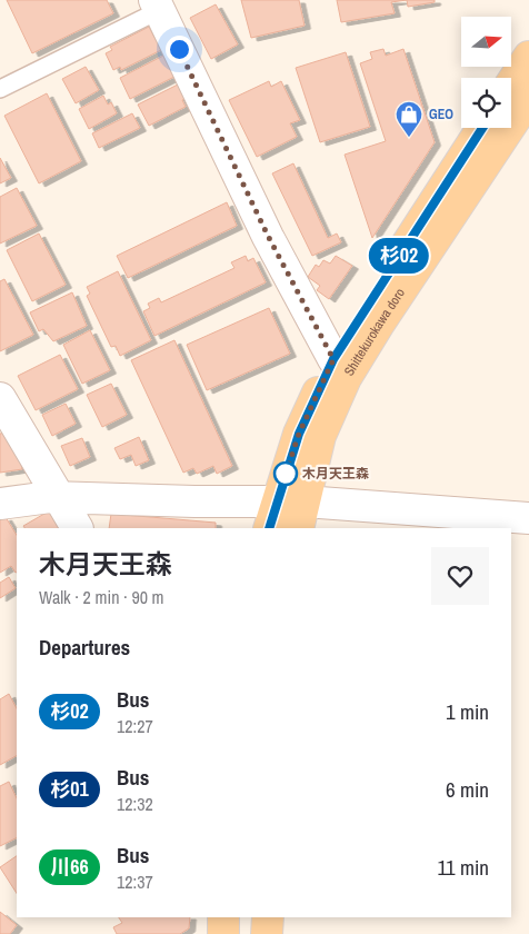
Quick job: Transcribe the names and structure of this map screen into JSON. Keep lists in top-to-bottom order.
{
  "streets": {
    "main road": ["Shittekurokawa doro"]
  },
  "places": {
    "shop": ["GEO"],
    "other": ["木月天王森"]
  },
  "lines": ["bus line 杉02"],
  "north": "right",
  "page": {
    "on_map": "杉02",
    "heading": [
      ["木月天王森", "Walk · 2 min · 90 m"],
      "Departures"
    ],
    "list": [
      {
        "mark": "杉02",
        "name": "Bus",
        "note": "12:27",
        "value": "1 min"
      },
      {
        "mark": "杉01",
        "name": "Bus",
        "note": "12:32",
        "value": "6 min"
      },
      {
        "mark": "川66",
        "name": "Bus",
        "note": "12:37",
        "value": "11 min"
      }
    ]
  }
}
